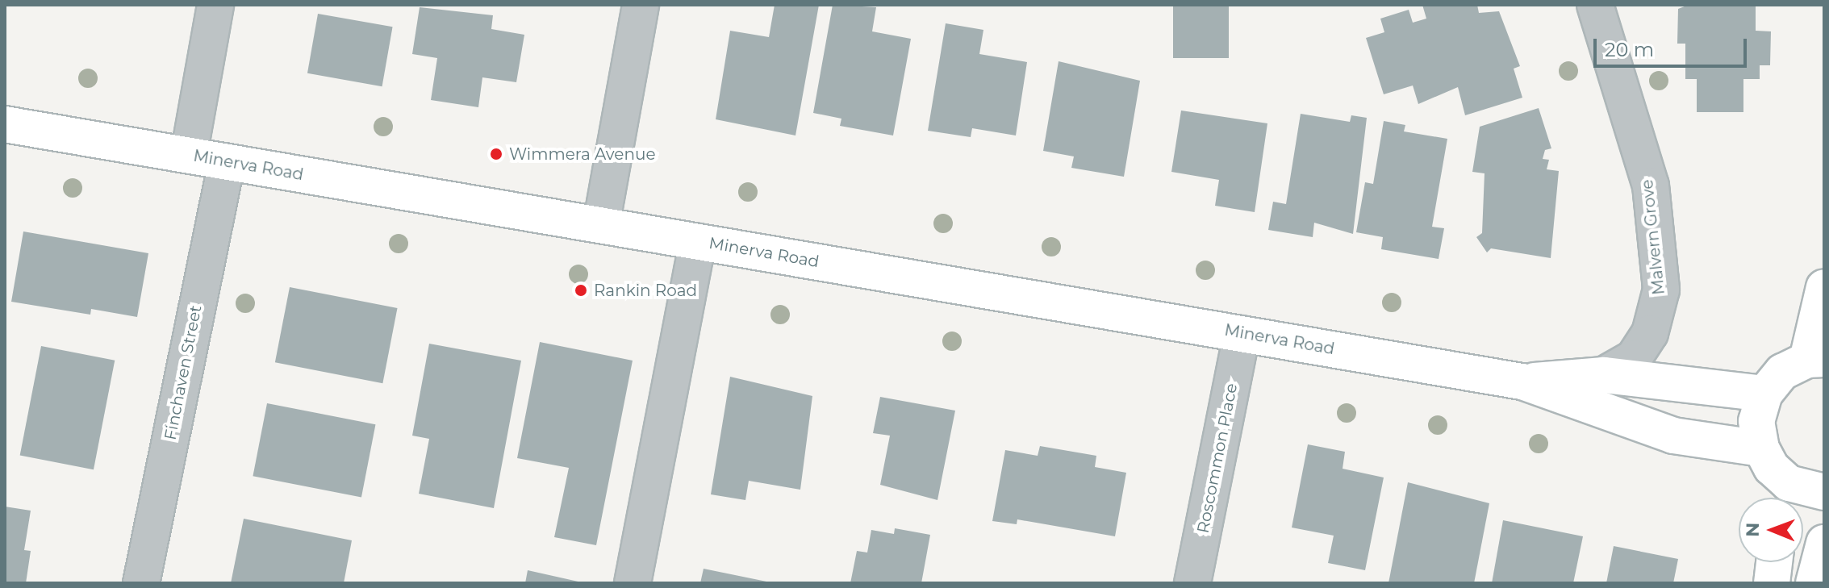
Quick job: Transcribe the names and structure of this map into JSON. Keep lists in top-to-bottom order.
{
  "streets": {
    "street": [
      "Minerva Road",
      "Malvern Grove",
      "Finchaven Street",
      "Roscommon Place"
    ]
  },
  "crossings": [
    ["Minerva Road", "Malvern Grove"],
    ["Minerva Road", "Finchaven Street"],
    ["Minerva Road", "Roscommon Place"]
  ],
  "places": ["Wimmera Avenue", "Rankin Road"],
  "scale_bar": "20 m",
  "north": "left"
}
